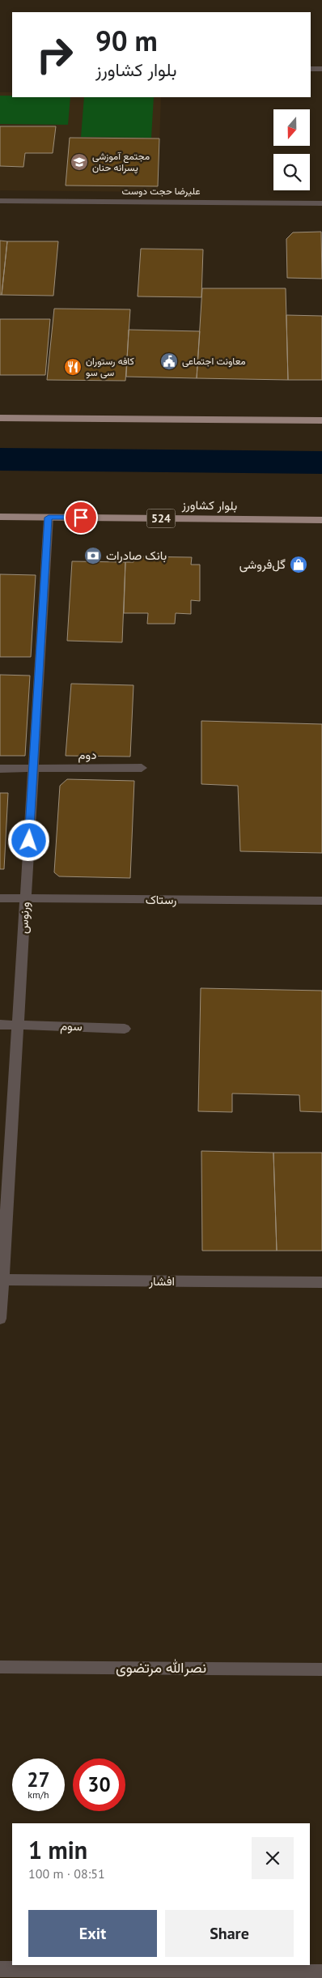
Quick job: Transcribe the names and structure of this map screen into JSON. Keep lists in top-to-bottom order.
{
  "streets": {
    "main road": ["بلوار کشاورز", "524"],
    "street": [
      "علیرضا حجت دوست",
      "دوم",
      "رستاک",
      "ورنوس",
      "سوم",
      "افشار",
      "نصرالله مرتضوی"
    ]
  },
  "crossings": [
    ["بلوار کشاورز", "ورنوس"],
    ["دوم", "ورنوس"],
    ["رستاک", "ورنوس"],
    ["ورنوس", "سوم"],
    ["ورنوس", "افشار"]
  ],
  "places": {
    "school or university": ["مجتمع آموزشی پسرانه حنان"],
    "public building": ["معاونت اجتماعی"],
    "restaurant": ["کافه رستوران سی سو"],
    "bank": ["بانک صادرات"],
    "shop": ["گل‌فروشی"]
  },
  "north": "bottom",
  "page": {
    "turn": ["90 m", "بلوار کشاورز"],
    "speed": "27 km/h",
    "limit": "30",
    "heading": ["1 min", "100 m · 08:51"],
    "buttons": ["Exit", "Share"]
  }
}
